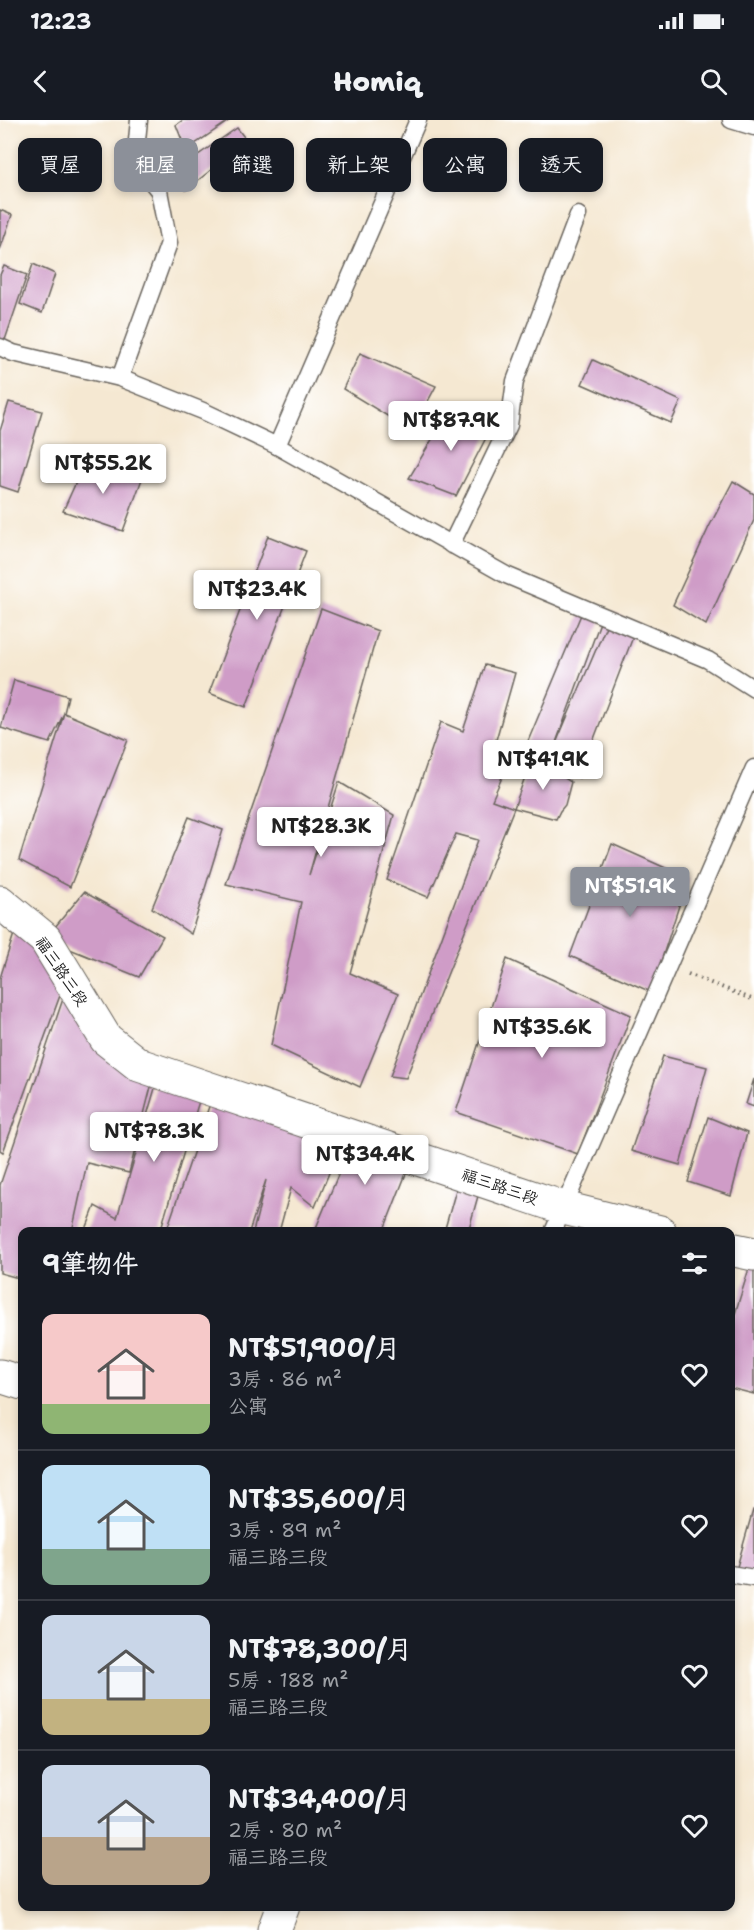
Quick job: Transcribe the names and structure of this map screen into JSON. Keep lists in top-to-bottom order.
{
  "streets": {
    "street": ["福三路三段"]
  },
  "page": {
    "status": "12:23",
    "header": "Homiq",
    "chip": [
      "買屋",
      "租屋",
      "篩選",
      "新上架",
      "公寓",
      "透天"
    ],
    "price": [
      "NT$87.9K",
      "NT$55.2K",
      "NT$23.4K",
      "NT$41.9K",
      "NT$28.3K",
      "NT$51.9K",
      "NT$35.6K",
      "NT$78.3K",
      "NT$34.4K"
    ],
    "heading": "9筆物件",
    "list": [
      {
        "name": "NT$51,900/月",
        "note": "3房 · 86 m² · 公寓"
      },
      {
        "name": "NT$35,600/月",
        "note": "3房 · 89 m² · 福三路三段"
      },
      {
        "name": "NT$78,300/月",
        "note": "5房 · 188 m² · 福三路三段"
      },
      {
        "name": "NT$34,400/月",
        "note": "2房 · 80 m² · 福三路三段"
      }
    ]
  }
}
